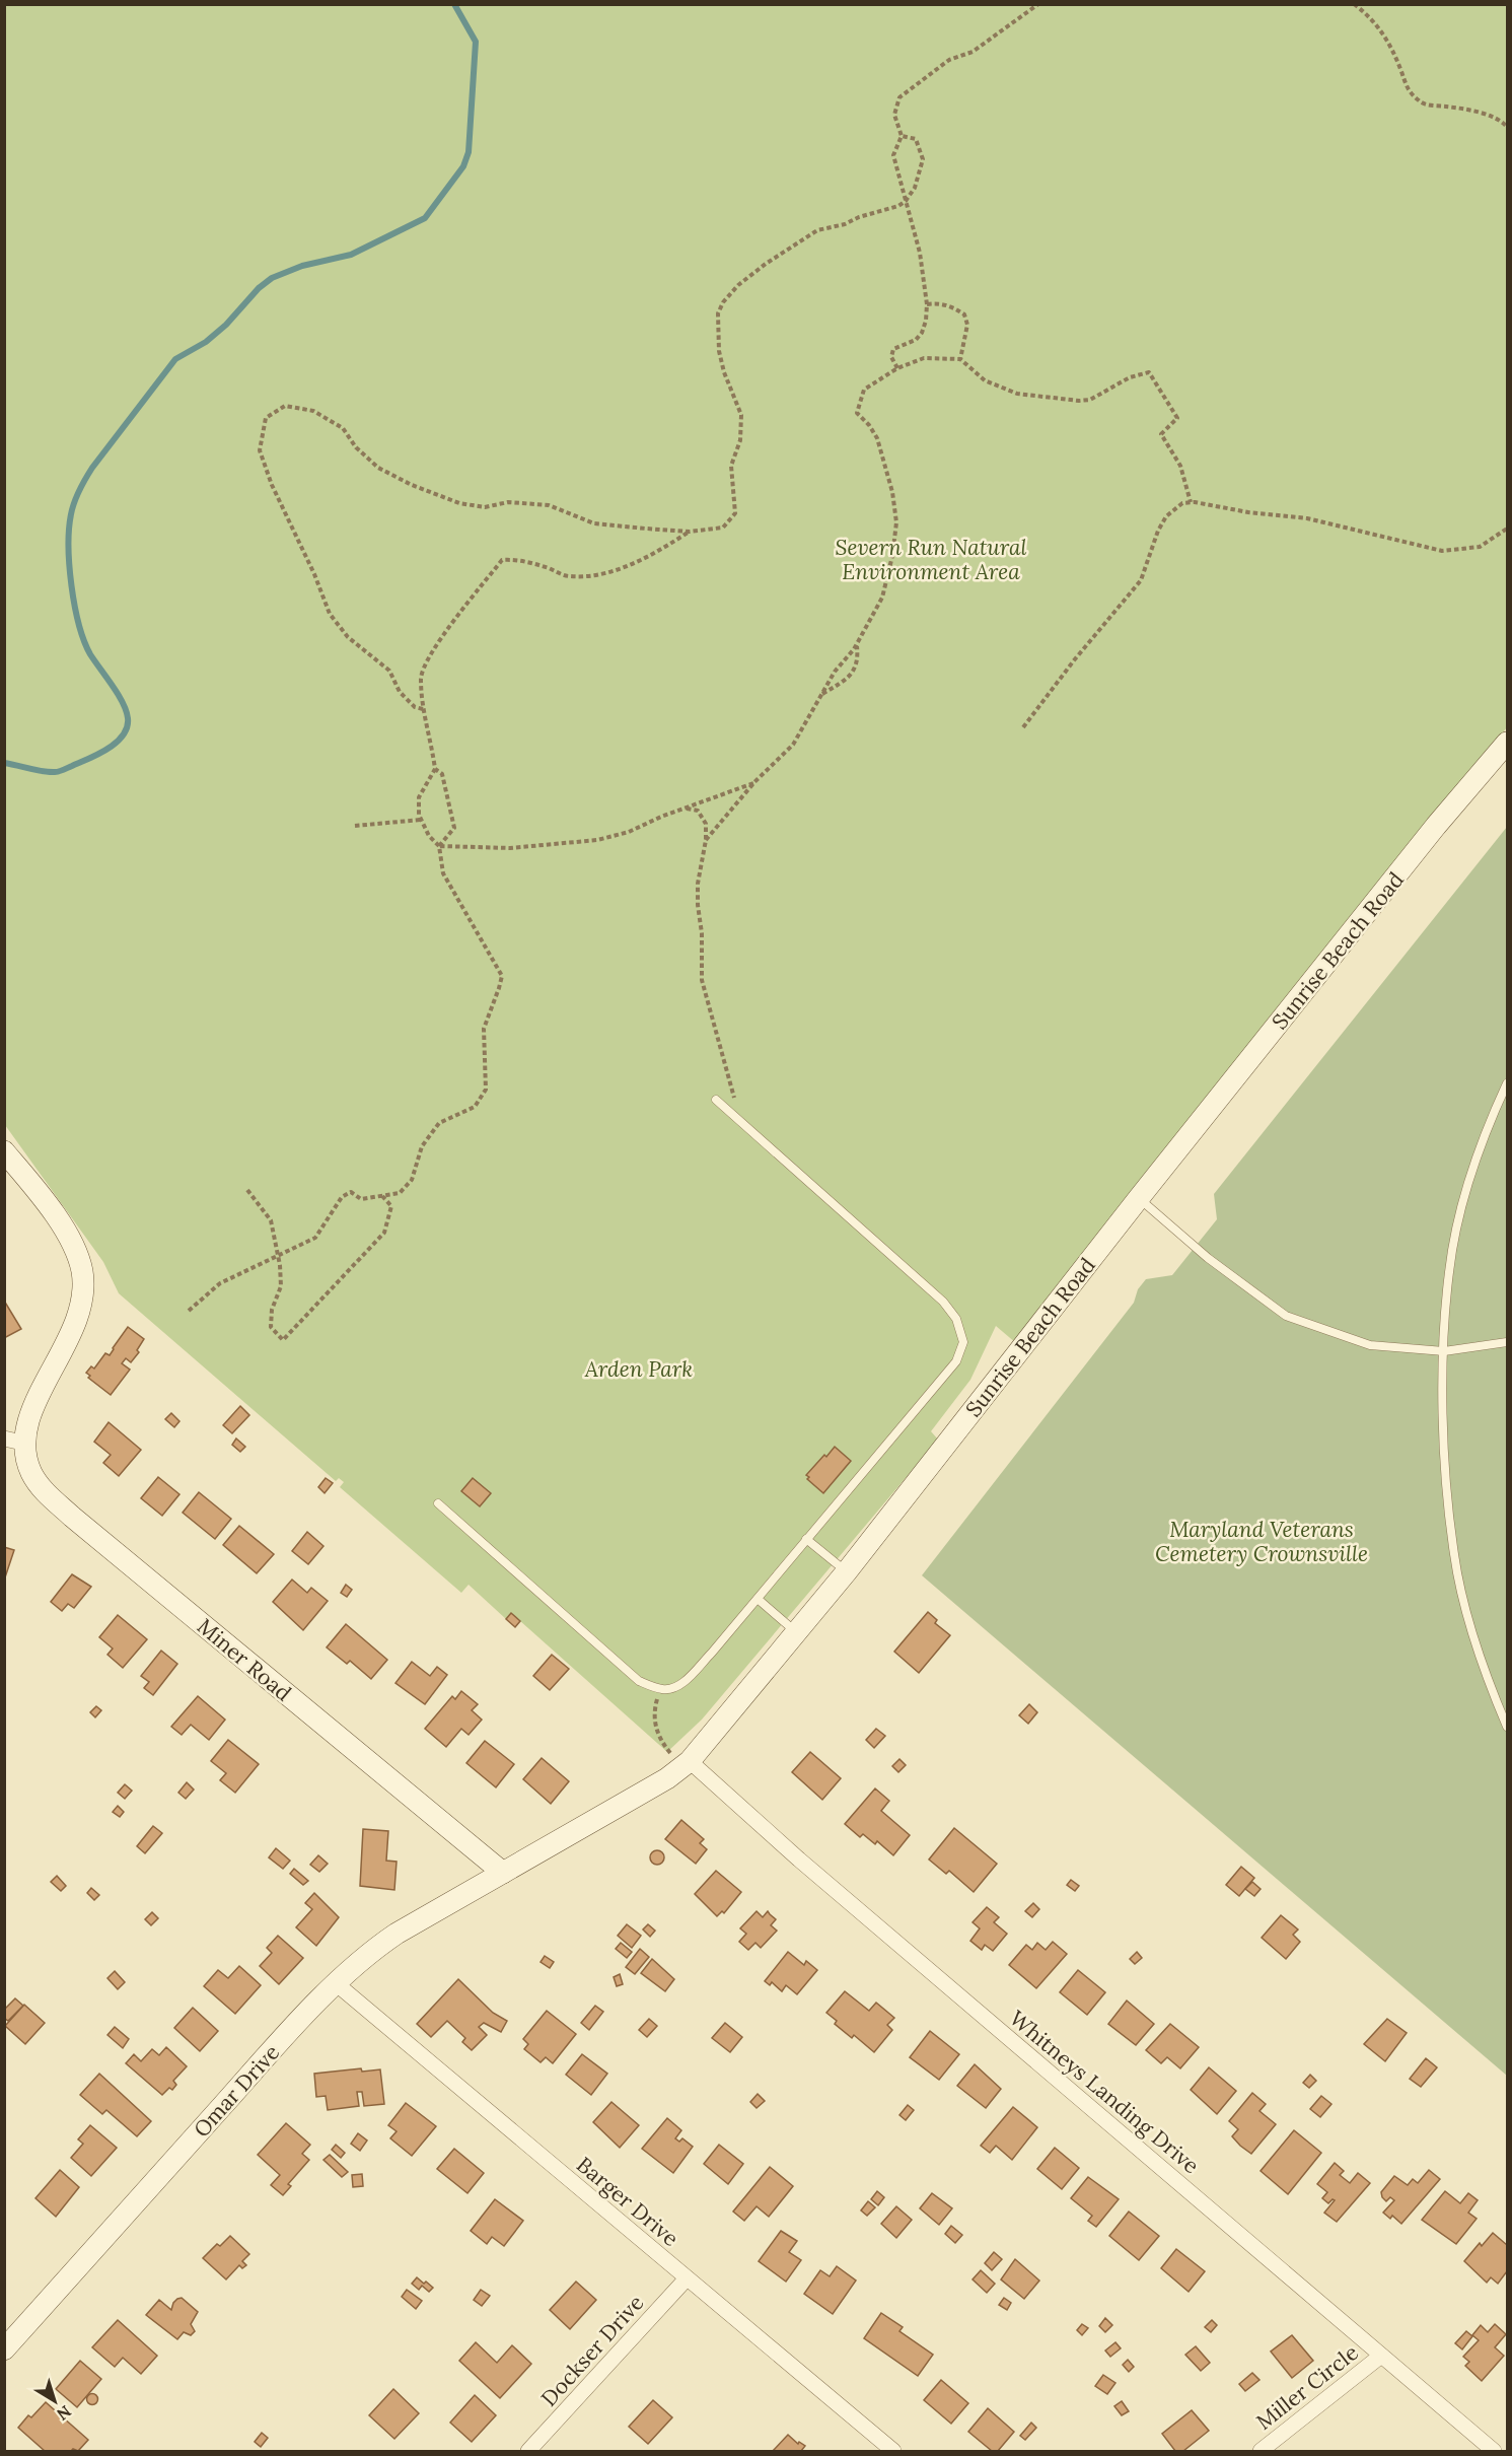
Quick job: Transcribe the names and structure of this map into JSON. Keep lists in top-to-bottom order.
{
  "streets": {
    "street": [
      "Sunrise Beach Road",
      "Miner Road",
      "Omar Drive",
      "Whitneys Landing Drive",
      "Barger Drive",
      "Dockser Drive",
      "Miller Circle"
    ]
  },
  "crossings": [
    ["Sunrise Beach Road", "Miner Road"],
    ["Sunrise Beach Road", "Omar Drive"],
    ["Sunrise Beach Road", "Whitneys Landing Drive"],
    ["Miner Road", "Omar Drive"],
    ["Omar Drive", "Barger Drive"],
    ["Whitneys Landing Drive", "Miller Circle"],
    ["Barger Drive", "Dockser Drive"]
  ],
  "parks": ["Severn Run Natural Environment Area", "Arden Park", "Maryland Veterans Cemetery Crownsville"],
  "north": "bottom right"
}
